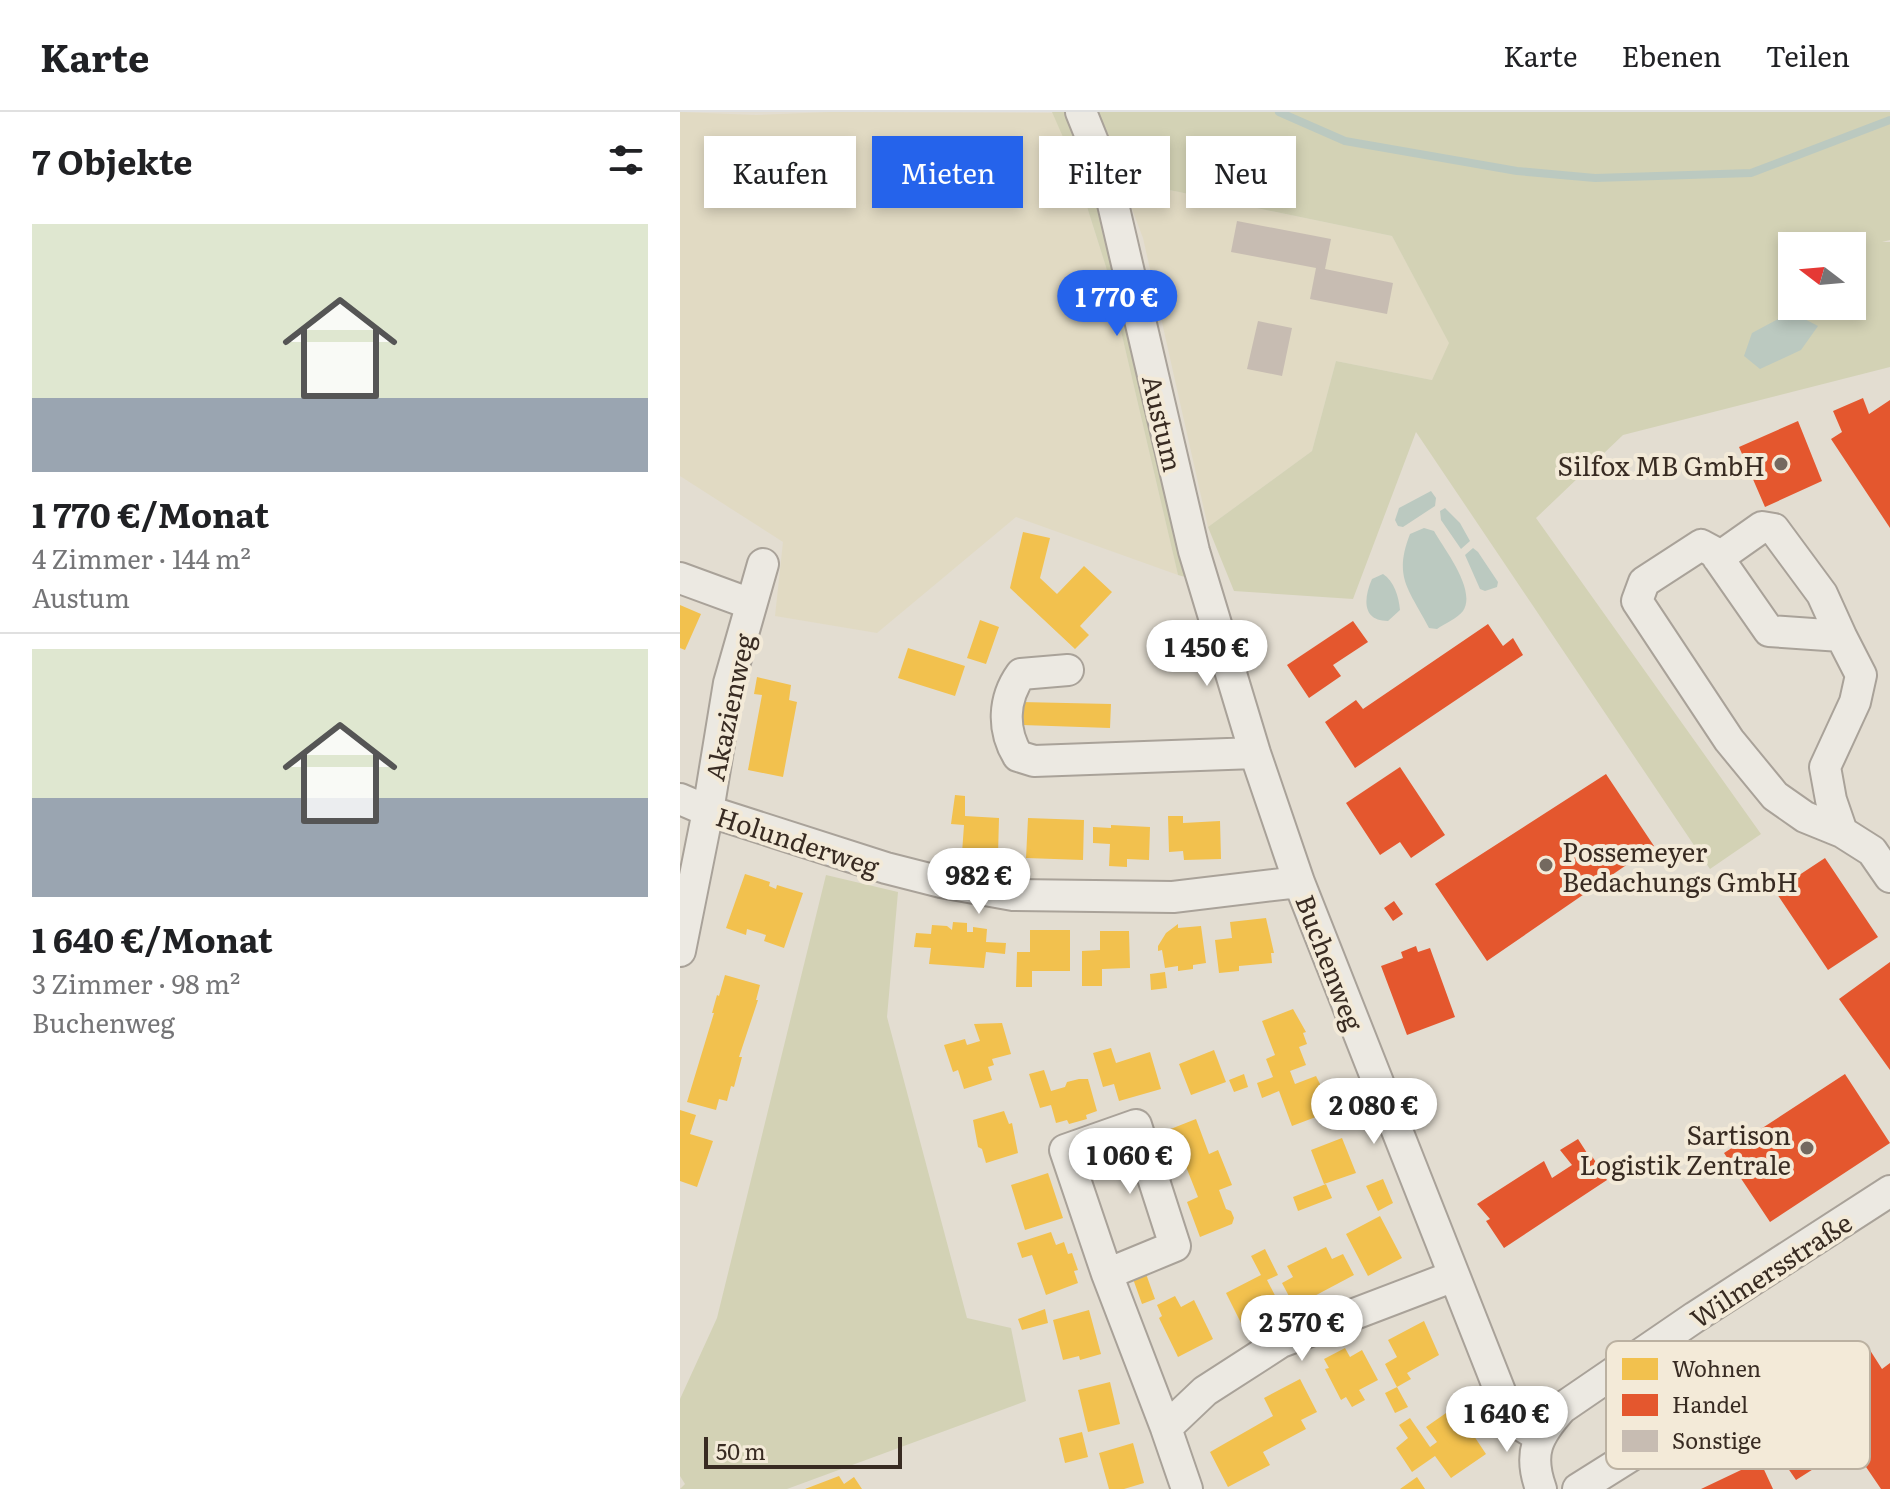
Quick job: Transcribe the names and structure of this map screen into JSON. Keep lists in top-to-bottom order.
{
  "streets": {
    "street": [
      "Austum",
      "Akazienweg",
      "Holunderweg",
      "Buchenweg",
      "Wilmersstraße"
    ]
  },
  "crossings": [
    ["Austum", "Buchenweg"],
    ["Akazienweg", "Holunderweg"],
    ["Holunderweg", "Buchenweg"],
    ["Buchenweg", "Wilmersstraße"]
  ],
  "places": ["Silfox MB GmbH", "Possemeyer Bedachungs GmbH", "Sartison Logistik Zentrale"],
  "legend": ["Wohnen", "Handel", "Sonstige"],
  "scale_bar": "50 m",
  "north": "left",
  "page": {
    "header": "Karte",
    "nav": ["Karte", "Ebenen", "Teilen"],
    "heading": "7 Objekte",
    "chip": [
      "Kaufen",
      "Mieten",
      "Filter",
      "Neu"
    ],
    "list": [
      {
        "name": "1 770 €/Monat",
        "note": "4 Zimmer · 144 m² · Austum"
      },
      {
        "name": "1 640 €/Monat",
        "note": "3 Zimmer · 98 m² · Buchenweg"
      }
    ],
    "price": [
      "1 770 €",
      "1 450 €",
      "982 €",
      "2 080 €",
      "1 060 €",
      "2 570 €",
      "1 640 €"
    ],
    "scale": "50 m"
  }
}
